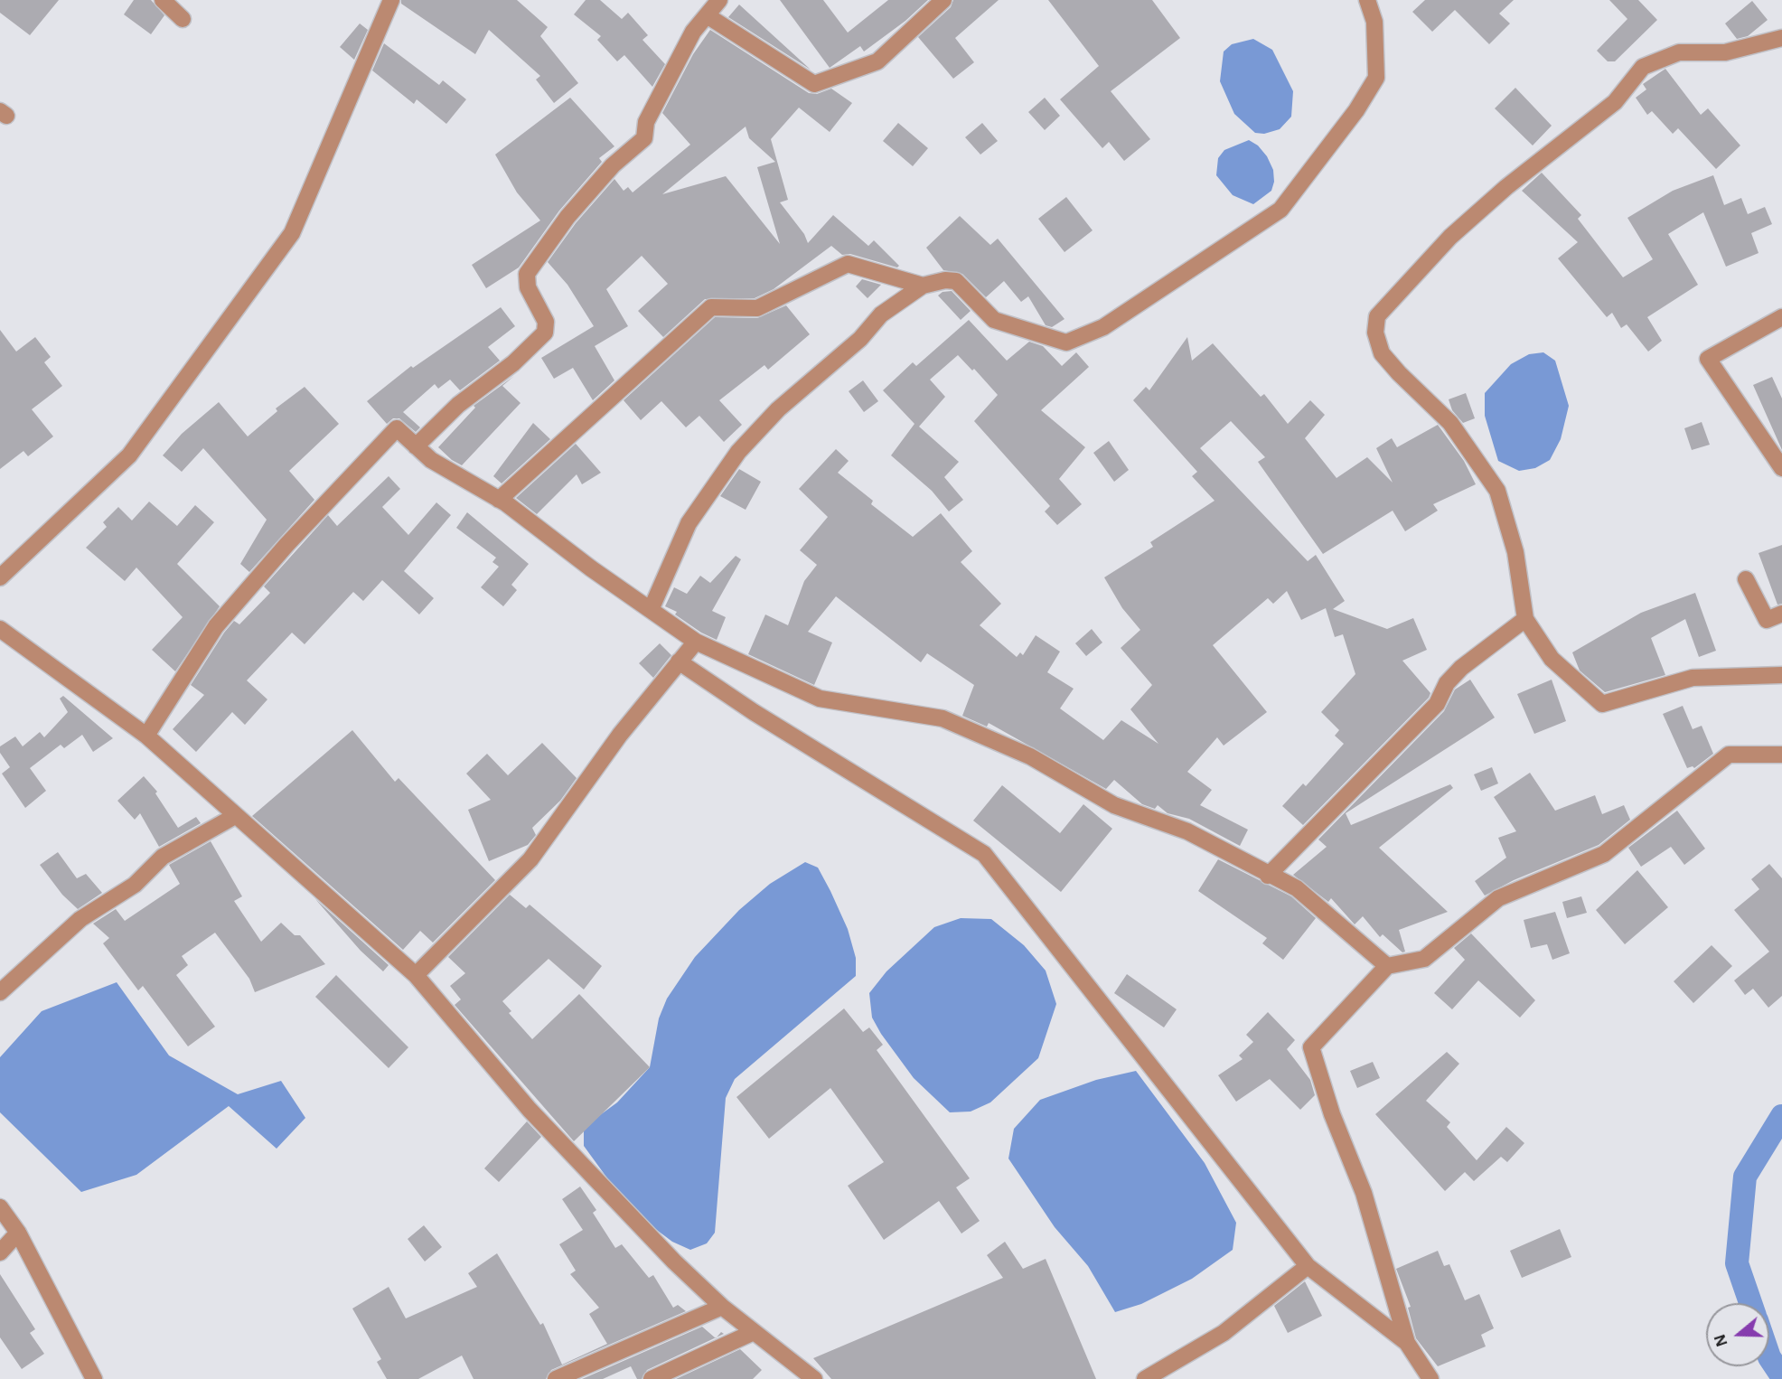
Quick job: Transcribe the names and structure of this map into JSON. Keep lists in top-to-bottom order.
{
  "north": "left"
}
